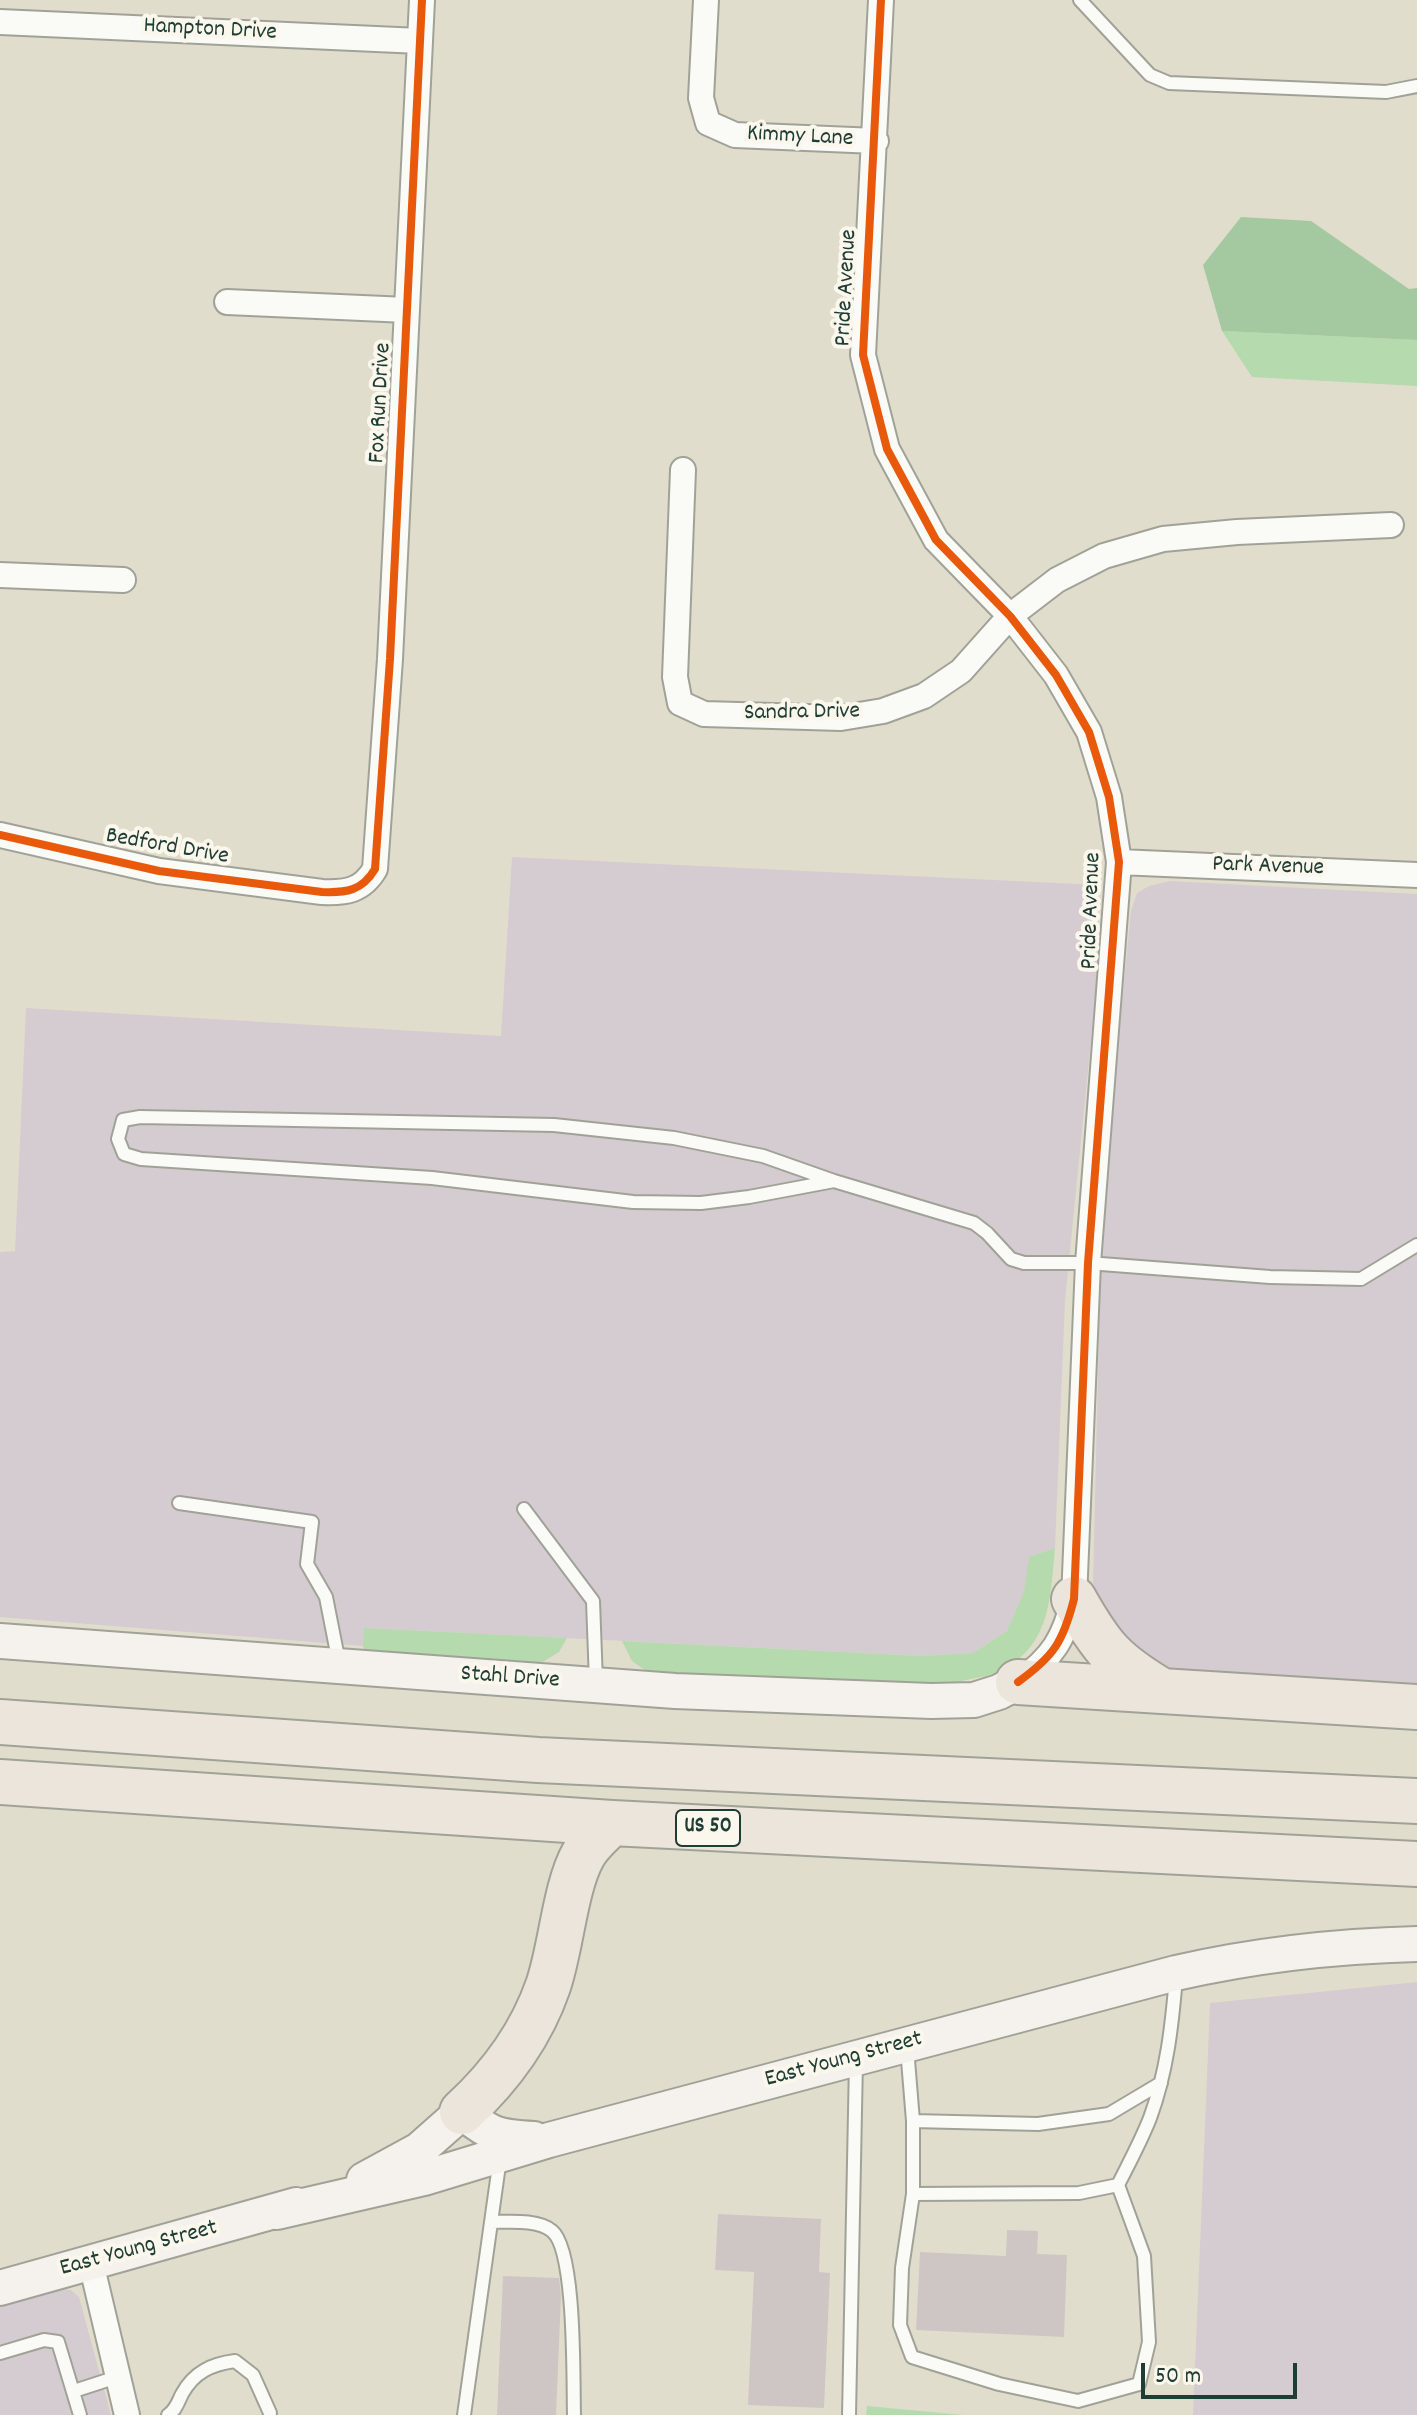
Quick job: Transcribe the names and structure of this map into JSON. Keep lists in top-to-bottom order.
{
  "streets": {
    "highway": ["US 50"],
    "main road": ["Stahl Drive", "East Young Street"],
    "street": [
      "Hampton Drive",
      "Kimmy Lane",
      "Pride Avenue",
      "Fox Run Drive",
      "Sandra Drive",
      "Bedford Drive",
      "Park Avenue"
    ]
  },
  "crossings": [
    ["Hampton Drive", "Fox Run Drive"],
    ["Kimmy Lane", "Pride Avenue"],
    ["Pride Avenue", "Sandra Drive"],
    ["Pride Avenue", "Park Avenue"],
    ["Pride Avenue", "Stahl Drive"],
    ["Fox Run Drive", "Bedford Drive"]
  ],
  "scale_bar": "50 m"
}
